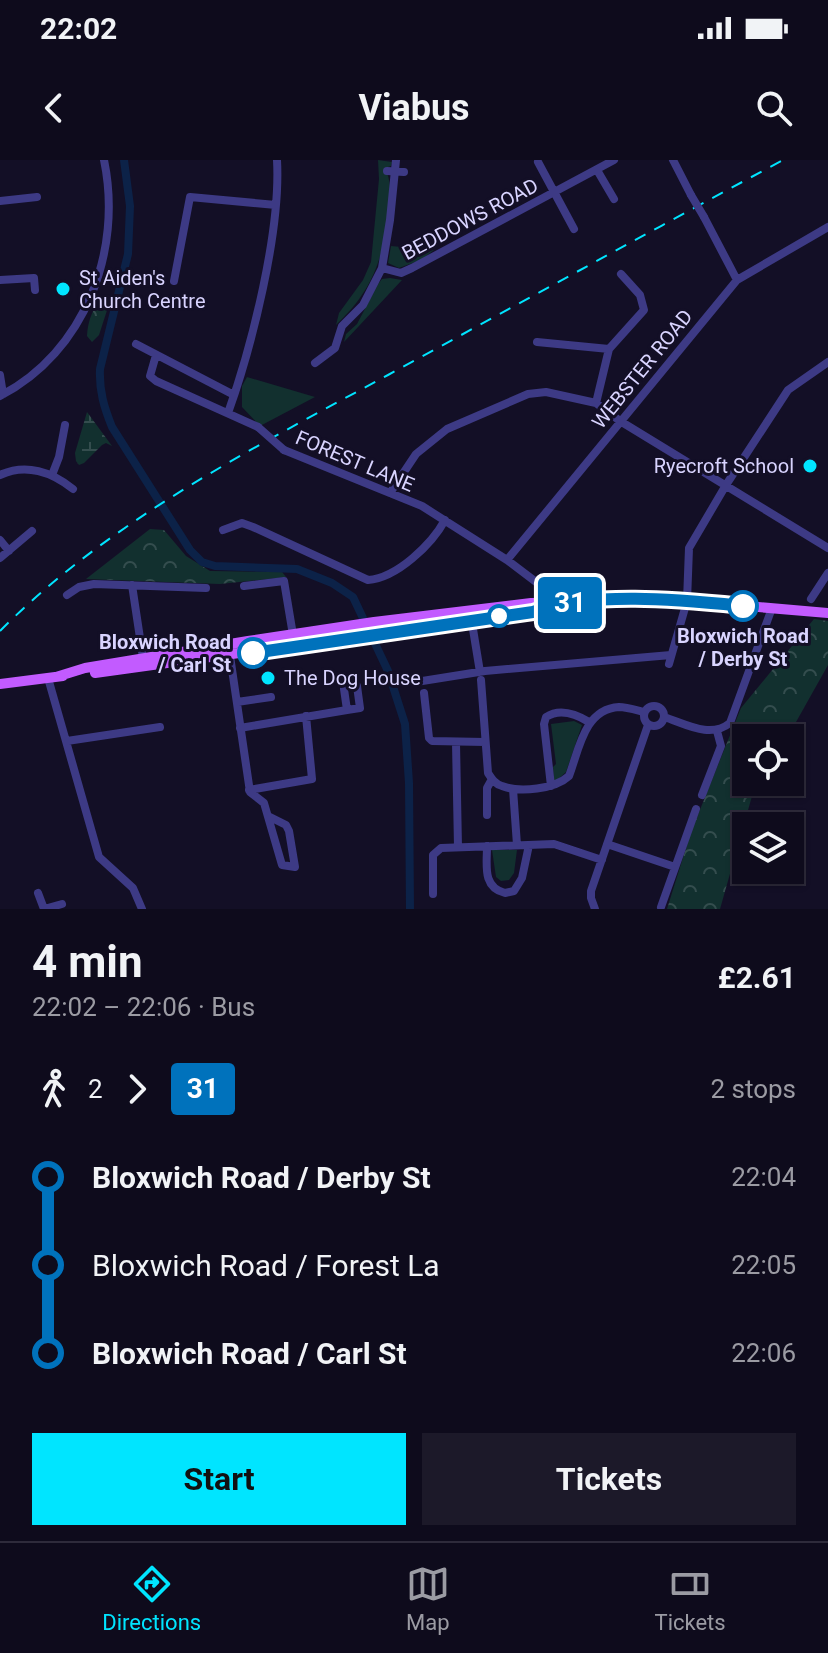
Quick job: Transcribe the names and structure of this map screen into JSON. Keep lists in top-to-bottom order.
{
  "streets": {
    "street": ["BEDDOWS ROAD", "WEBSTER ROAD", "FOREST LANE"]
  },
  "crossings": [
    ["WEBSTER ROAD", "FOREST LANE"]
  ],
  "places": [
    "St Aiden's Church Centre",
    "Ryecroft School",
    "Bloxwich Road / Derby St",
    "Bloxwich Road / Carl St",
    "The Dog House"
  ],
  "lines": ["bus line 31"],
  "page": {
    "status": "22:02",
    "header": "Viabus",
    "on_map": "31",
    "heading": ["4 min", "22:02 – 22:06 · Bus", "£2.61"],
    "legs": ["2", "31", "2 stops"],
    "list": [
      {
        "name": "Bloxwich Road / Derby St",
        "value": "22:04"
      },
      {
        "name": "Bloxwich Road / Forest La",
        "value": "22:05"
      },
      {
        "name": "Bloxwich Road / Carl St",
        "value": "22:06"
      }
    ],
    "buttons": ["Start", "Tickets"],
    "tabs": ["Directions", "Map", "Tickets"]
  }
}
